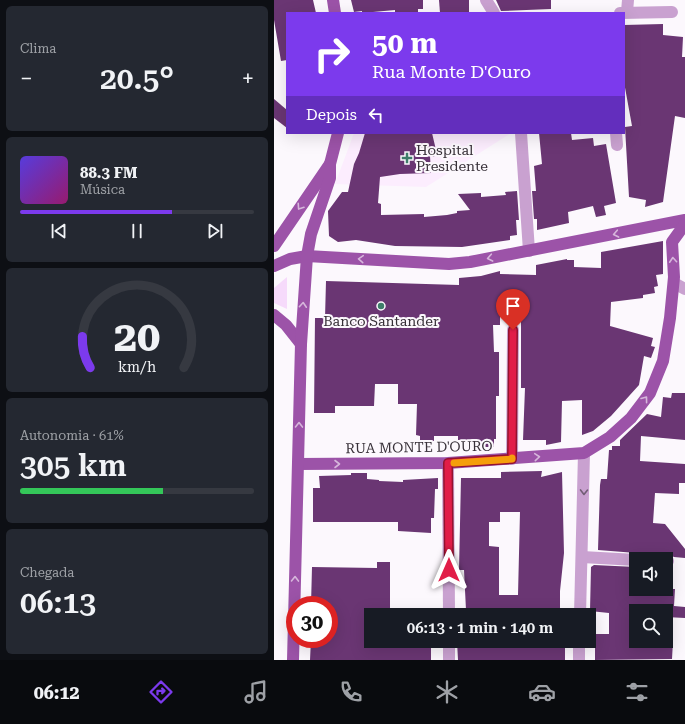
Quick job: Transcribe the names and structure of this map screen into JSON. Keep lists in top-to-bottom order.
{
  "streets": {
    "main road": ["RUA MONTE D'OURO"]
  },
  "one_way": ["RUA MONTE D'OURO"],
  "places": {
    "health": ["Hospital Presidente"],
    "other": ["Banco Santander"]
  },
  "page": {
    "tile": [
      "Clima",
      ["Autonomia · 61%", "305 km"],
      ["Chegada", "06:13"]
    ],
    "turn": ["50 m", "Rua Monte D'Ouro"],
    "heat": ["−", "20.5°", "+"],
    "then": "Depois",
    "song": ["88.3 FM", "Música"],
    "limit": "30",
    "trip": "06:13 · 1 min · 140 m",
    "tabs": "06:12",
    "gauge": ["20", "km/h"]
  }
}
